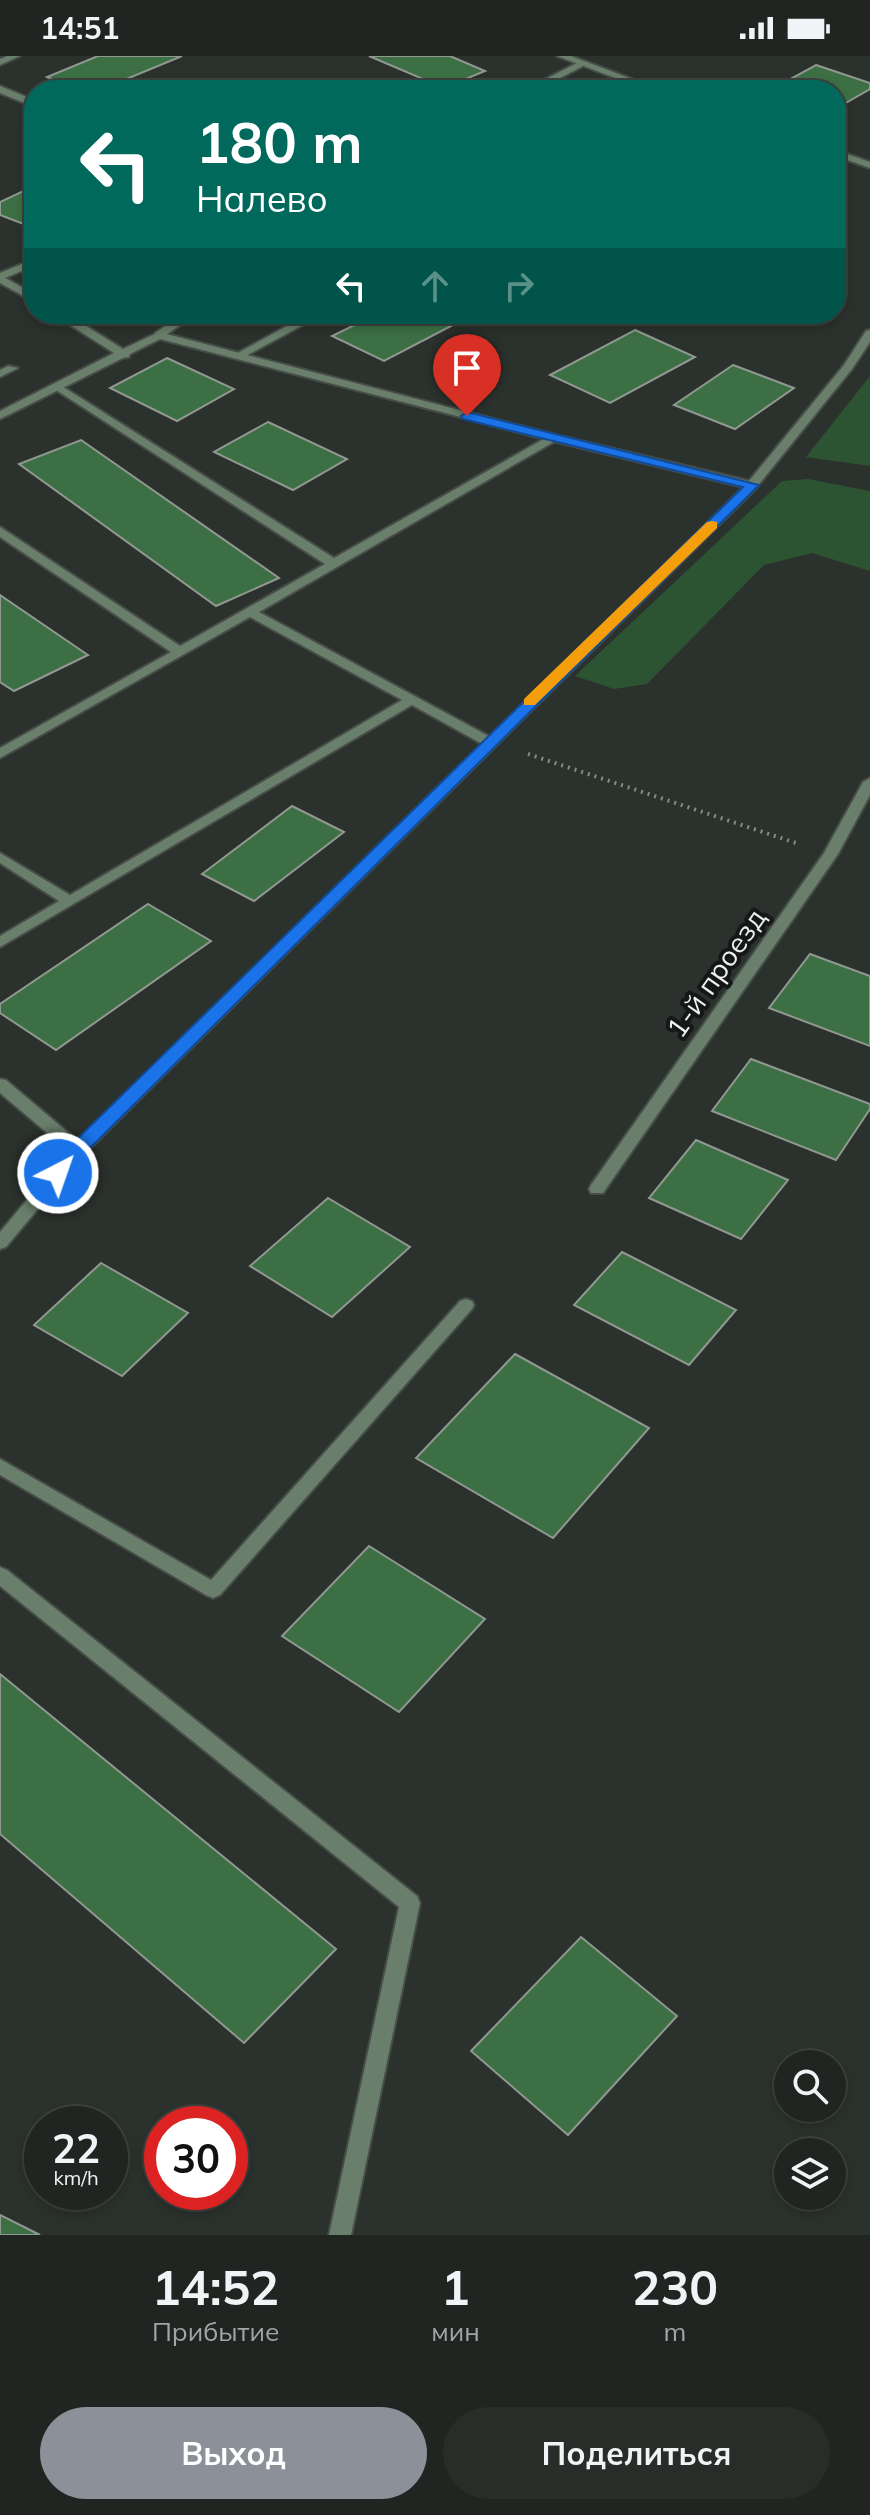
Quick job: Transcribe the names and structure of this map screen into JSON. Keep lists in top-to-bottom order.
{
  "streets": {
    "street": ["1-й проезд"]
  },
  "page": {
    "status": "14:51",
    "turn": ["180 m", "Налево"],
    "speed": "22 km/h",
    "limit": "30",
    "eta": [
      "14:52",
      "Прибытие",
      "1",
      "мин",
      "230",
      "m"
    ],
    "buttons": ["Выход", "Поделиться"]
  }
}
